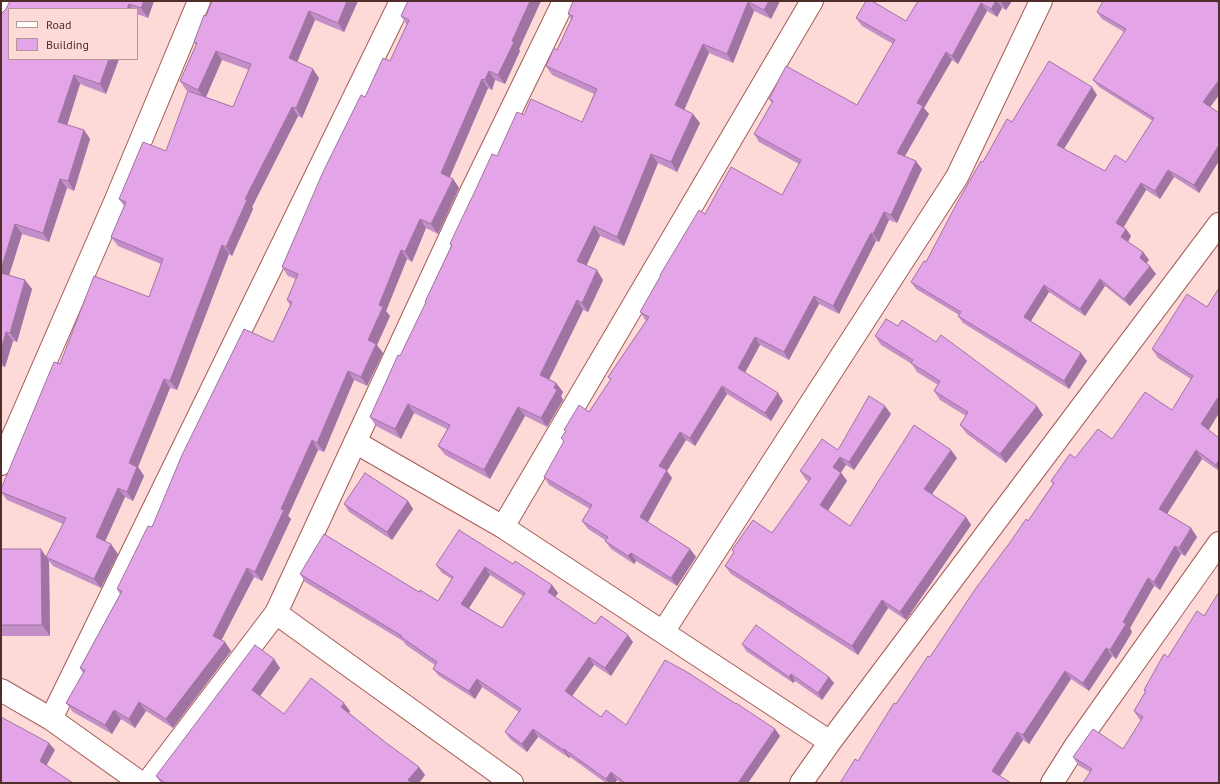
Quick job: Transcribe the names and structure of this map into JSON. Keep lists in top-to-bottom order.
{
  "legend": ["Road", "Building"]
}
